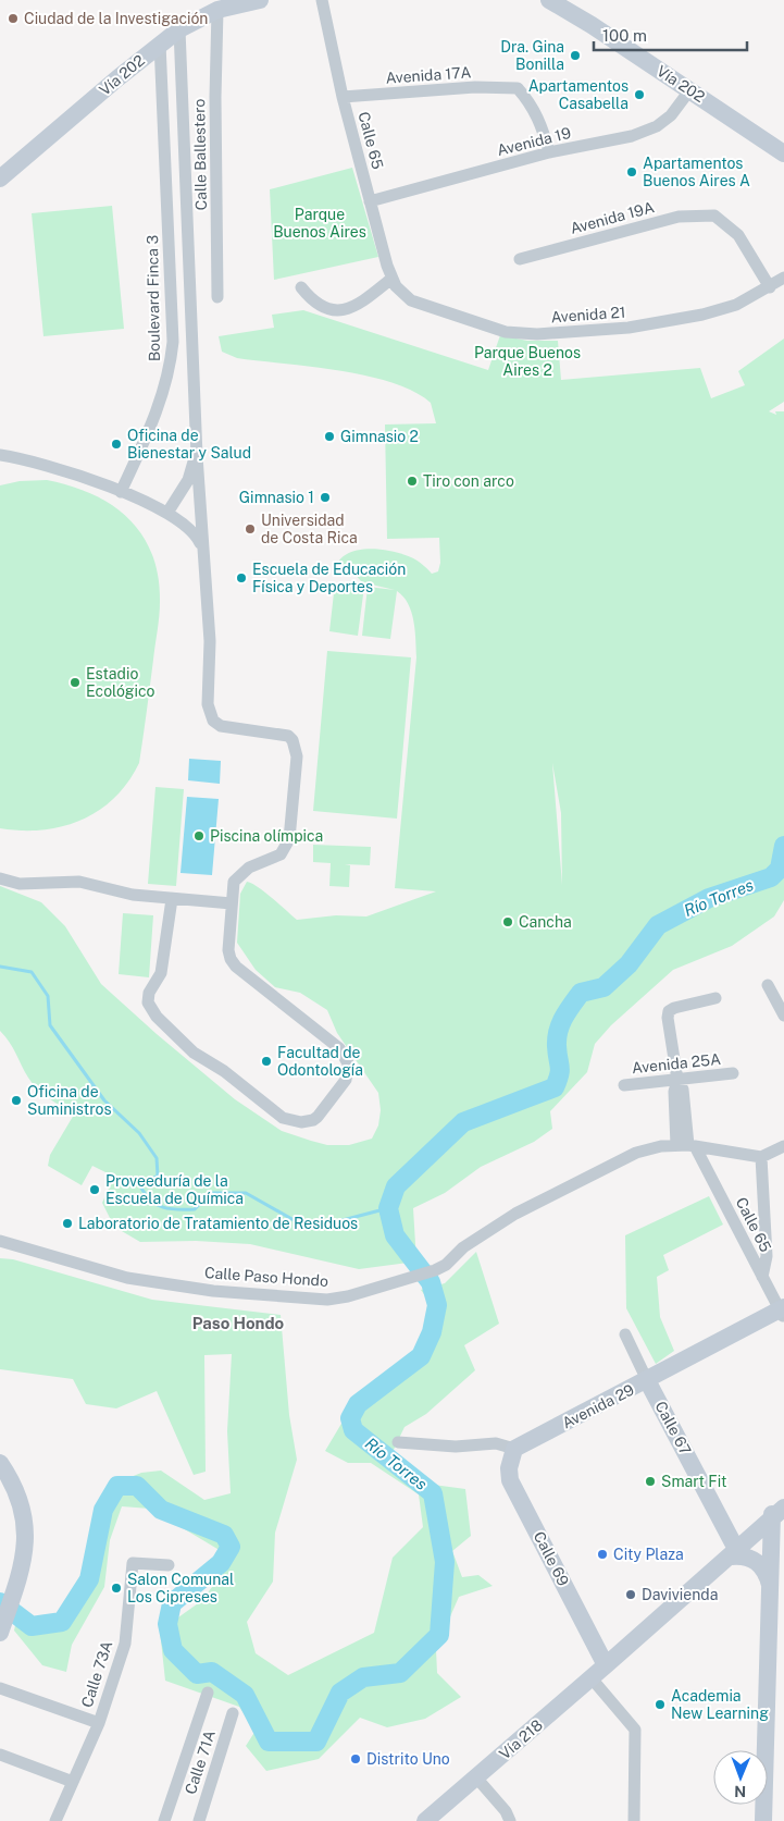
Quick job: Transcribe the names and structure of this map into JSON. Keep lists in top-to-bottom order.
{
  "streets": {
    "main road": [
      "Vía 202",
      "Avenida 29",
      "Calle 67",
      "Calle 69",
      "Vía 218"
    ],
    "street": [
      "Avenida 17A",
      "Calle 65",
      "Avenida 19",
      "Calle Ballestero",
      "Avenida 19A",
      "Boulevard Finca 3",
      "Avenida 21",
      "Avenida 25A",
      "Calle Paso Hondo",
      "Calle 73A",
      "Calle 71A"
    ]
  },
  "crossings": [
    ["Vía 202", "Avenida 19"],
    ["Vía 202", "Calle Ballestero"],
    ["Vía 202", "Boulevard Finca 3"],
    ["Avenida 17A", "Calle 65"],
    ["Avenida 17A", "Avenida 19"],
    ["Calle 65", "Avenida 19"],
    ["Calle 65", "Avenida 21"],
    ["Calle 65", "Avenida 25A"],
    ["Calle 65", "Calle Paso Hondo"],
    ["Calle 65", "Avenida 29"],
    ["Avenida 19A", "Avenida 21"],
    ["Avenida 29", "Calle 67"],
    ["Avenida 29", "Calle 69"],
    ["Calle 67", "Vía 218"],
    ["Calle 69", "Vía 218"]
  ],
  "districts": ["Paso Hondo"],
  "water": ["Río Torres"],
  "parks": ["Parque Buenos Aires", "Parque Buenos Aires 2"],
  "places": [
    "Ciudad de la Investigación",
    "Dra. Gina Bonilla",
    "Apartamentos Casabella",
    "Apartamentos Buenos Aires A",
    "Gimnasio 2",
    "Oficina de Bienestar y Salud",
    "Tiro con arco",
    "Gimnasio 1",
    "Universidad de Costa Rica",
    "Escuela de Educación Física y Deportes",
    "Estadio Ecológico",
    "Piscina olímpica",
    "Cancha",
    "Facultad de Odontología",
    "Oficina de Suministros",
    "Proveeduría de la Escuela de Química",
    "Laboratorio de Tratamiento de Residuos",
    "Smart Fit",
    "City Plaza",
    "Salon Comunal Los Cipreses",
    "Davivienda",
    "Academia New Learning",
    "Distrito Uno"
  ],
  "scale_bar": "100 m",
  "north": "bottom"
}
